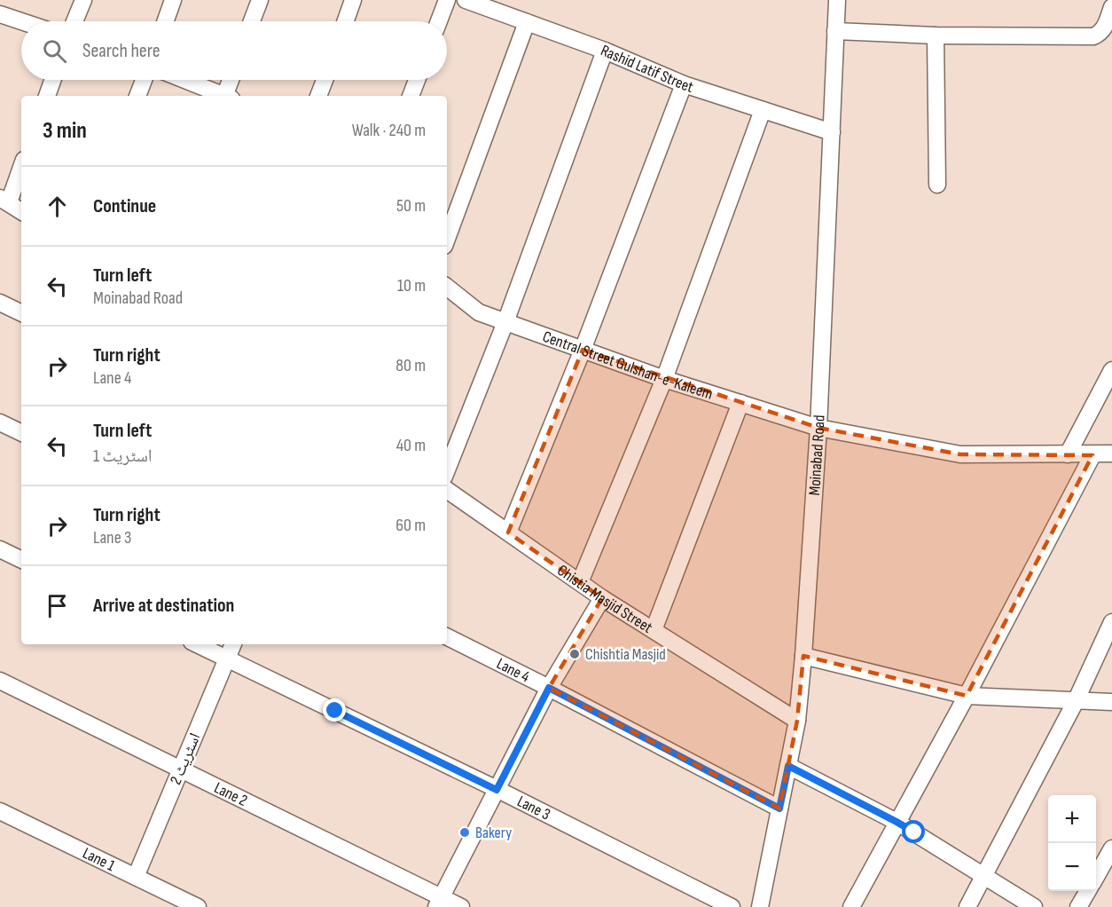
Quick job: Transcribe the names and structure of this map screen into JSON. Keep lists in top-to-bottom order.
{
  "streets": {
    "street": [
      "Rashid Latif Street",
      "Central Street Gulshan-e-Kaleem",
      "Moinabad Road",
      "Chistia Masjid Street",
      "Lane 4",
      "اسٹریٹ 2",
      "Lane 2",
      "Lane 3",
      "Lane 1"
    ]
  },
  "crossings": [
    ["Rashid Latif Street", "Moinabad Road"],
    ["Central Street Gulshan-e-Kaleem", "Moinabad Road"],
    ["Moinabad Road", "Chistia Masjid Street"],
    ["Moinabad Road", "Lane 4"],
    ["اسٹریٹ 2", "Lane 2"],
    ["اسٹریٹ 2", "Lane 3"],
    ["اسٹریٹ 2", "Lane 1"]
  ],
  "places": ["Chishtia Masjid", "Bakery"],
  "page": {
    "search": "Search here",
    "heading": ["3 min", "Walk · 240 m"],
    "list": [
      ["Continue", "50 m"],
      ["Turn left", "Moinabad Road", "10 m"],
      ["Turn right", "Lane 4", "80 m"],
      ["Turn left", "اسٹریٹ 1", "40 m"],
      ["Turn right", "Lane 3", "60 m"],
      "Arrive at destination"
    ],
    "map_buttons": ["+", "−"]
  }
}
